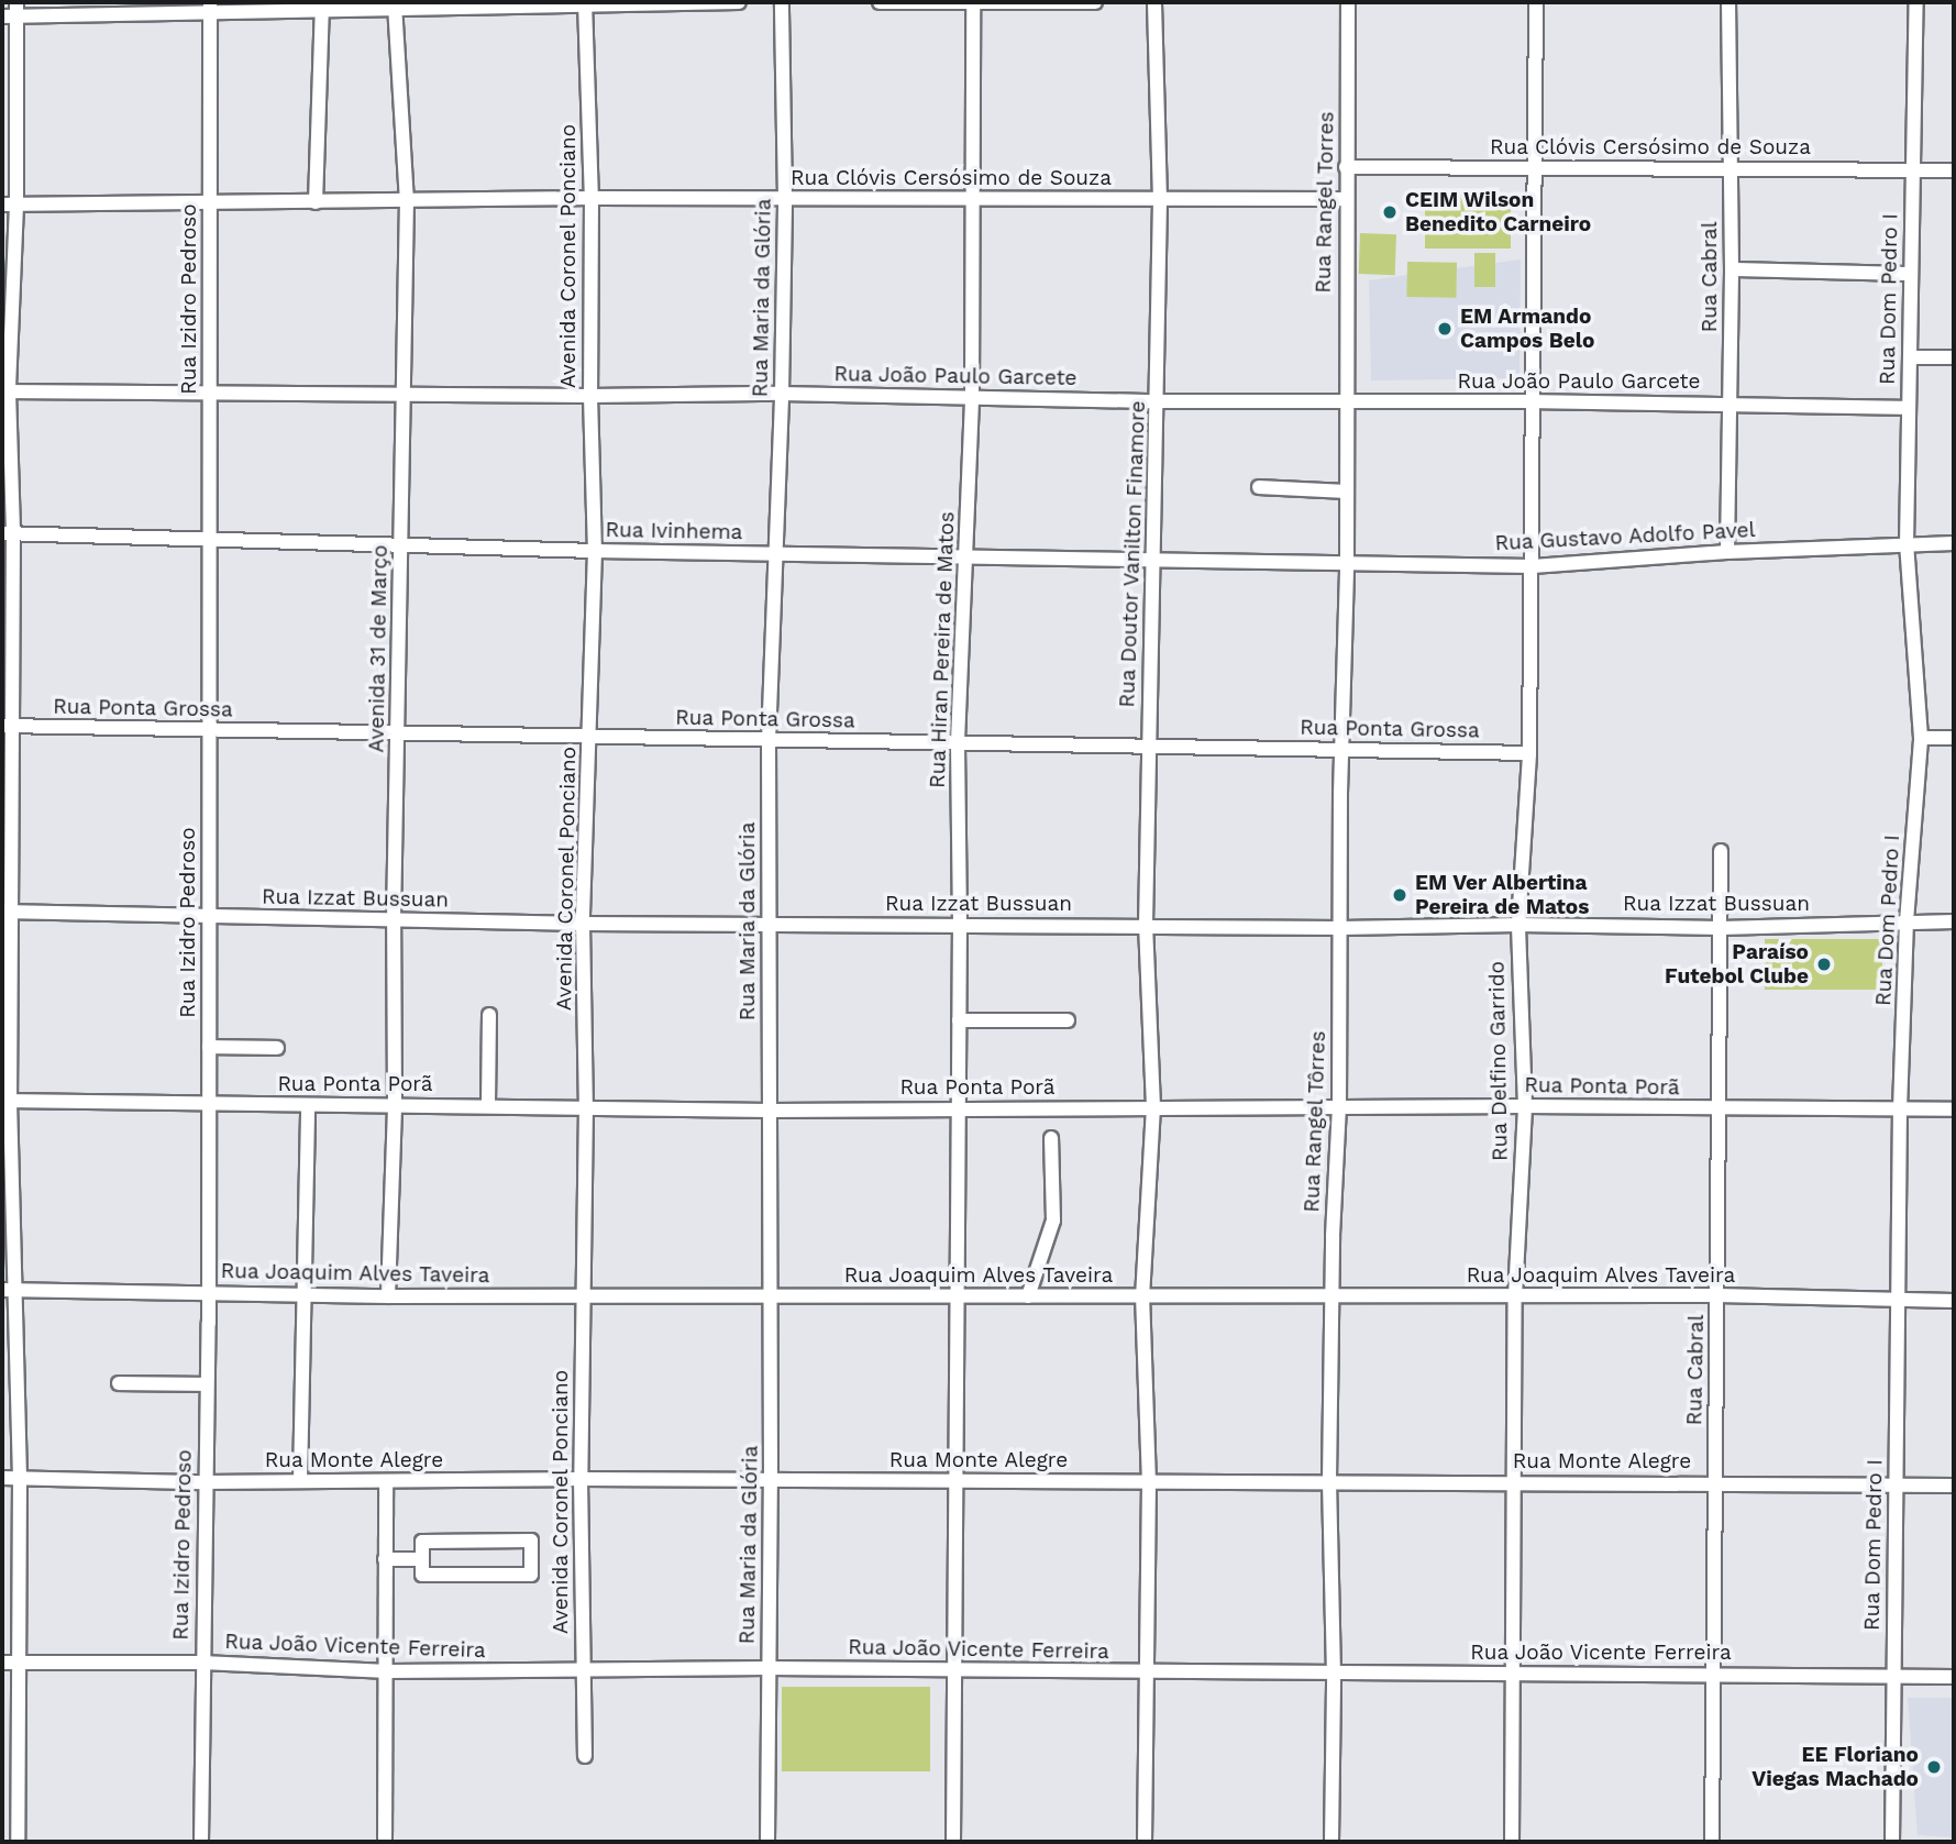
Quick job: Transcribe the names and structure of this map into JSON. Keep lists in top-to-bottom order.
{
  "streets": {
    "street": [
      "Rua Clóvis Cersósimo de Souza",
      "Rua Rangel Torres",
      "Avenida Coronel Ponciano",
      "Rua Cabral",
      "Rua Maria da Glória",
      "Rua Izidro Pedroso",
      "Rua Dom Pedro I",
      "Rua João Paulo Garcete",
      "Rua Ivinhema",
      "Rua Gustavo Adolfo Pavel",
      "Rua Doutor Vanilton Finamore",
      "Avenida 31 de Março",
      "Rua Hiran Pereira de Matos",
      "Rua Ponta Grossa",
      "Rua Izzat Bussuan",
      "Rua Delfino Garrido",
      "Rua Ponta Porã",
      "Rua Rangel Tôrres",
      "Rua Joaquim Alves Taveira",
      "Rua Monte Alegre",
      "Rua João Vicente Ferreira"
    ]
  },
  "crossings": [
    ["Rua Clóvis Cersósimo de Souza", "Rua Rangel Torres"],
    ["Rua Clóvis Cersósimo de Souza", "Avenida Coronel Ponciano"],
    ["Rua Clóvis Cersósimo de Souza", "Rua Cabral"],
    ["Rua Clóvis Cersósimo de Souza", "Rua Maria da Glória"],
    ["Rua Clóvis Cersósimo de Souza", "Rua Izidro Pedroso"],
    ["Rua Clóvis Cersósimo de Souza", "Rua Dom Pedro I"],
    ["Rua Clóvis Cersósimo de Souza", "Rua Doutor Vanilton Finamore"],
    ["Rua Clóvis Cersósimo de Souza", "Avenida 31 de Março"],
    ["Rua Clóvis Cersósimo de Souza", "Rua Hiran Pereira de Matos"],
    ["Rua Clóvis Cersósimo de Souza", "Rua Delfino Garrido"],
    ["Rua Rangel Torres", "Rua João Paulo Garcete"],
    ["Rua Rangel Torres", "Rua Rangel Tôrres"],
    ["Avenida Coronel Ponciano", "Rua João Paulo Garcete"],
    ["Avenida Coronel Ponciano", "Rua Ivinhema"],
    ["Avenida Coronel Ponciano", "Rua Ponta Grossa"],
    ["Avenida Coronel Ponciano", "Rua Izzat Bussuan"],
    ["Avenida Coronel Ponciano", "Rua Ponta Porã"],
    ["Avenida Coronel Ponciano", "Rua Joaquim Alves Taveira"],
    ["Avenida Coronel Ponciano", "Rua Monte Alegre"],
    ["Avenida Coronel Ponciano", "Rua João Vicente Ferreira"],
    ["Rua Cabral", "Rua João Paulo Garcete"],
    ["Rua Cabral", "Rua Gustavo Adolfo Pavel"],
    ["Rua Cabral", "Rua Izzat Bussuan"],
    ["Rua Cabral", "Rua Ponta Porã"],
    ["Rua Cabral", "Rua Joaquim Alves Taveira"],
    ["Rua Cabral", "Rua Monte Alegre"],
    ["Rua Cabral", "Rua João Vicente Ferreira"],
    ["Rua Maria da Glória", "Rua João Paulo Garcete"],
    ["Rua Maria da Glória", "Rua Ivinhema"],
    ["Rua Maria da Glória", "Rua Ponta Grossa"],
    ["Rua Maria da Glória", "Rua Izzat Bussuan"],
    ["Rua Maria da Glória", "Rua Ponta Porã"],
    ["Rua Maria da Glória", "Rua Joaquim Alves Taveira"],
    ["Rua Maria da Glória", "Rua Monte Alegre"],
    ["Rua Maria da Glória", "Rua João Vicente Ferreira"],
    ["Rua Izidro Pedroso", "Rua João Paulo Garcete"],
    ["Rua Izidro Pedroso", "Rua Ivinhema"],
    ["Rua Izidro Pedroso", "Rua Ponta Grossa"],
    ["Rua Izidro Pedroso", "Rua Izzat Bussuan"],
    ["Rua Izidro Pedroso", "Rua Ponta Porã"],
    ["Rua Izidro Pedroso", "Rua Joaquim Alves Taveira"],
    ["Rua Izidro Pedroso", "Rua Monte Alegre"],
    ["Rua Izidro Pedroso", "Rua João Vicente Ferreira"],
    ["Rua Dom Pedro I", "Rua João Paulo Garcete"],
    ["Rua Dom Pedro I", "Rua Gustavo Adolfo Pavel"],
    ["Rua Dom Pedro I", "Rua Izzat Bussuan"],
    ["Rua Dom Pedro I", "Rua Ponta Porã"],
    ["Rua Dom Pedro I", "Rua Joaquim Alves Taveira"],
    ["Rua Dom Pedro I", "Rua Monte Alegre"],
    ["Rua Dom Pedro I", "Rua João Vicente Ferreira"],
    ["Rua João Paulo Garcete", "Rua Doutor Vanilton Finamore"],
    ["Rua João Paulo Garcete", "Avenida 31 de Março"],
    ["Rua João Paulo Garcete", "Rua Hiran Pereira de Matos"],
    ["Rua João Paulo Garcete", "Rua Delfino Garrido"],
    ["Rua João Paulo Garcete", "Rua Rangel Tôrres"],
    ["Rua Ivinhema", "Rua Gustavo Adolfo Pavel"],
    ["Rua Ivinhema", "Rua Doutor Vanilton Finamore"],
    ["Rua Ivinhema", "Avenida 31 de Março"],
    ["Rua Ivinhema", "Rua Hiran Pereira de Matos"],
    ["Rua Ivinhema", "Rua Rangel Tôrres"],
    ["Rua Gustavo Adolfo Pavel", "Rua Delfino Garrido"],
    ["Rua Gustavo Adolfo Pavel", "Rua Rangel Tôrres"],
    ["Rua Doutor Vanilton Finamore", "Rua Ponta Grossa"],
    ["Rua Doutor Vanilton Finamore", "Rua Izzat Bussuan"],
    ["Rua Doutor Vanilton Finamore", "Rua Ponta Porã"],
    ["Rua Doutor Vanilton Finamore", "Rua Joaquim Alves Taveira"],
    ["Rua Doutor Vanilton Finamore", "Rua Monte Alegre"],
    ["Rua Doutor Vanilton Finamore", "Rua João Vicente Ferreira"],
    ["Avenida 31 de Março", "Rua Ponta Grossa"],
    ["Avenida 31 de Março", "Rua Izzat Bussuan"],
    ["Avenida 31 de Março", "Rua Ponta Porã"],
    ["Avenida 31 de Março", "Rua Joaquim Alves Taveira"],
    ["Rua Hiran Pereira de Matos", "Rua Ponta Grossa"],
    ["Rua Hiran Pereira de Matos", "Rua Izzat Bussuan"],
    ["Rua Hiran Pereira de Matos", "Rua Ponta Porã"],
    ["Rua Hiran Pereira de Matos", "Rua Joaquim Alves Taveira"],
    ["Rua Hiran Pereira de Matos", "Rua Monte Alegre"],
    ["Rua Hiran Pereira de Matos", "Rua João Vicente Ferreira"],
    ["Rua Ponta Grossa", "Rua Delfino Garrido"],
    ["Rua Ponta Grossa", "Rua Rangel Tôrres"],
    ["Rua Izzat Bussuan", "Rua Delfino Garrido"],
    ["Rua Izzat Bussuan", "Rua Rangel Tôrres"],
    ["Rua Delfino Garrido", "Rua Ponta Porã"],
    ["Rua Delfino Garrido", "Rua Joaquim Alves Taveira"],
    ["Rua Delfino Garrido", "Rua Monte Alegre"],
    ["Rua Delfino Garrido", "Rua João Vicente Ferreira"],
    ["Rua Ponta Porã", "Rua Rangel Tôrres"],
    ["Rua Rangel Tôrres", "Rua Joaquim Alves Taveira"],
    ["Rua Rangel Tôrres", "Rua Monte Alegre"],
    ["Rua Rangel Tôrres", "Rua João Vicente Ferreira"]
  ],
  "places": [
    "CEIM Wilson Benedito Carneiro",
    "EM Armando Campos Belo",
    "EM Ver Albertina Pereira de Matos",
    "Paraíso Futebol Clube",
    "EE Floriano Viegas Machado"
  ]
}
